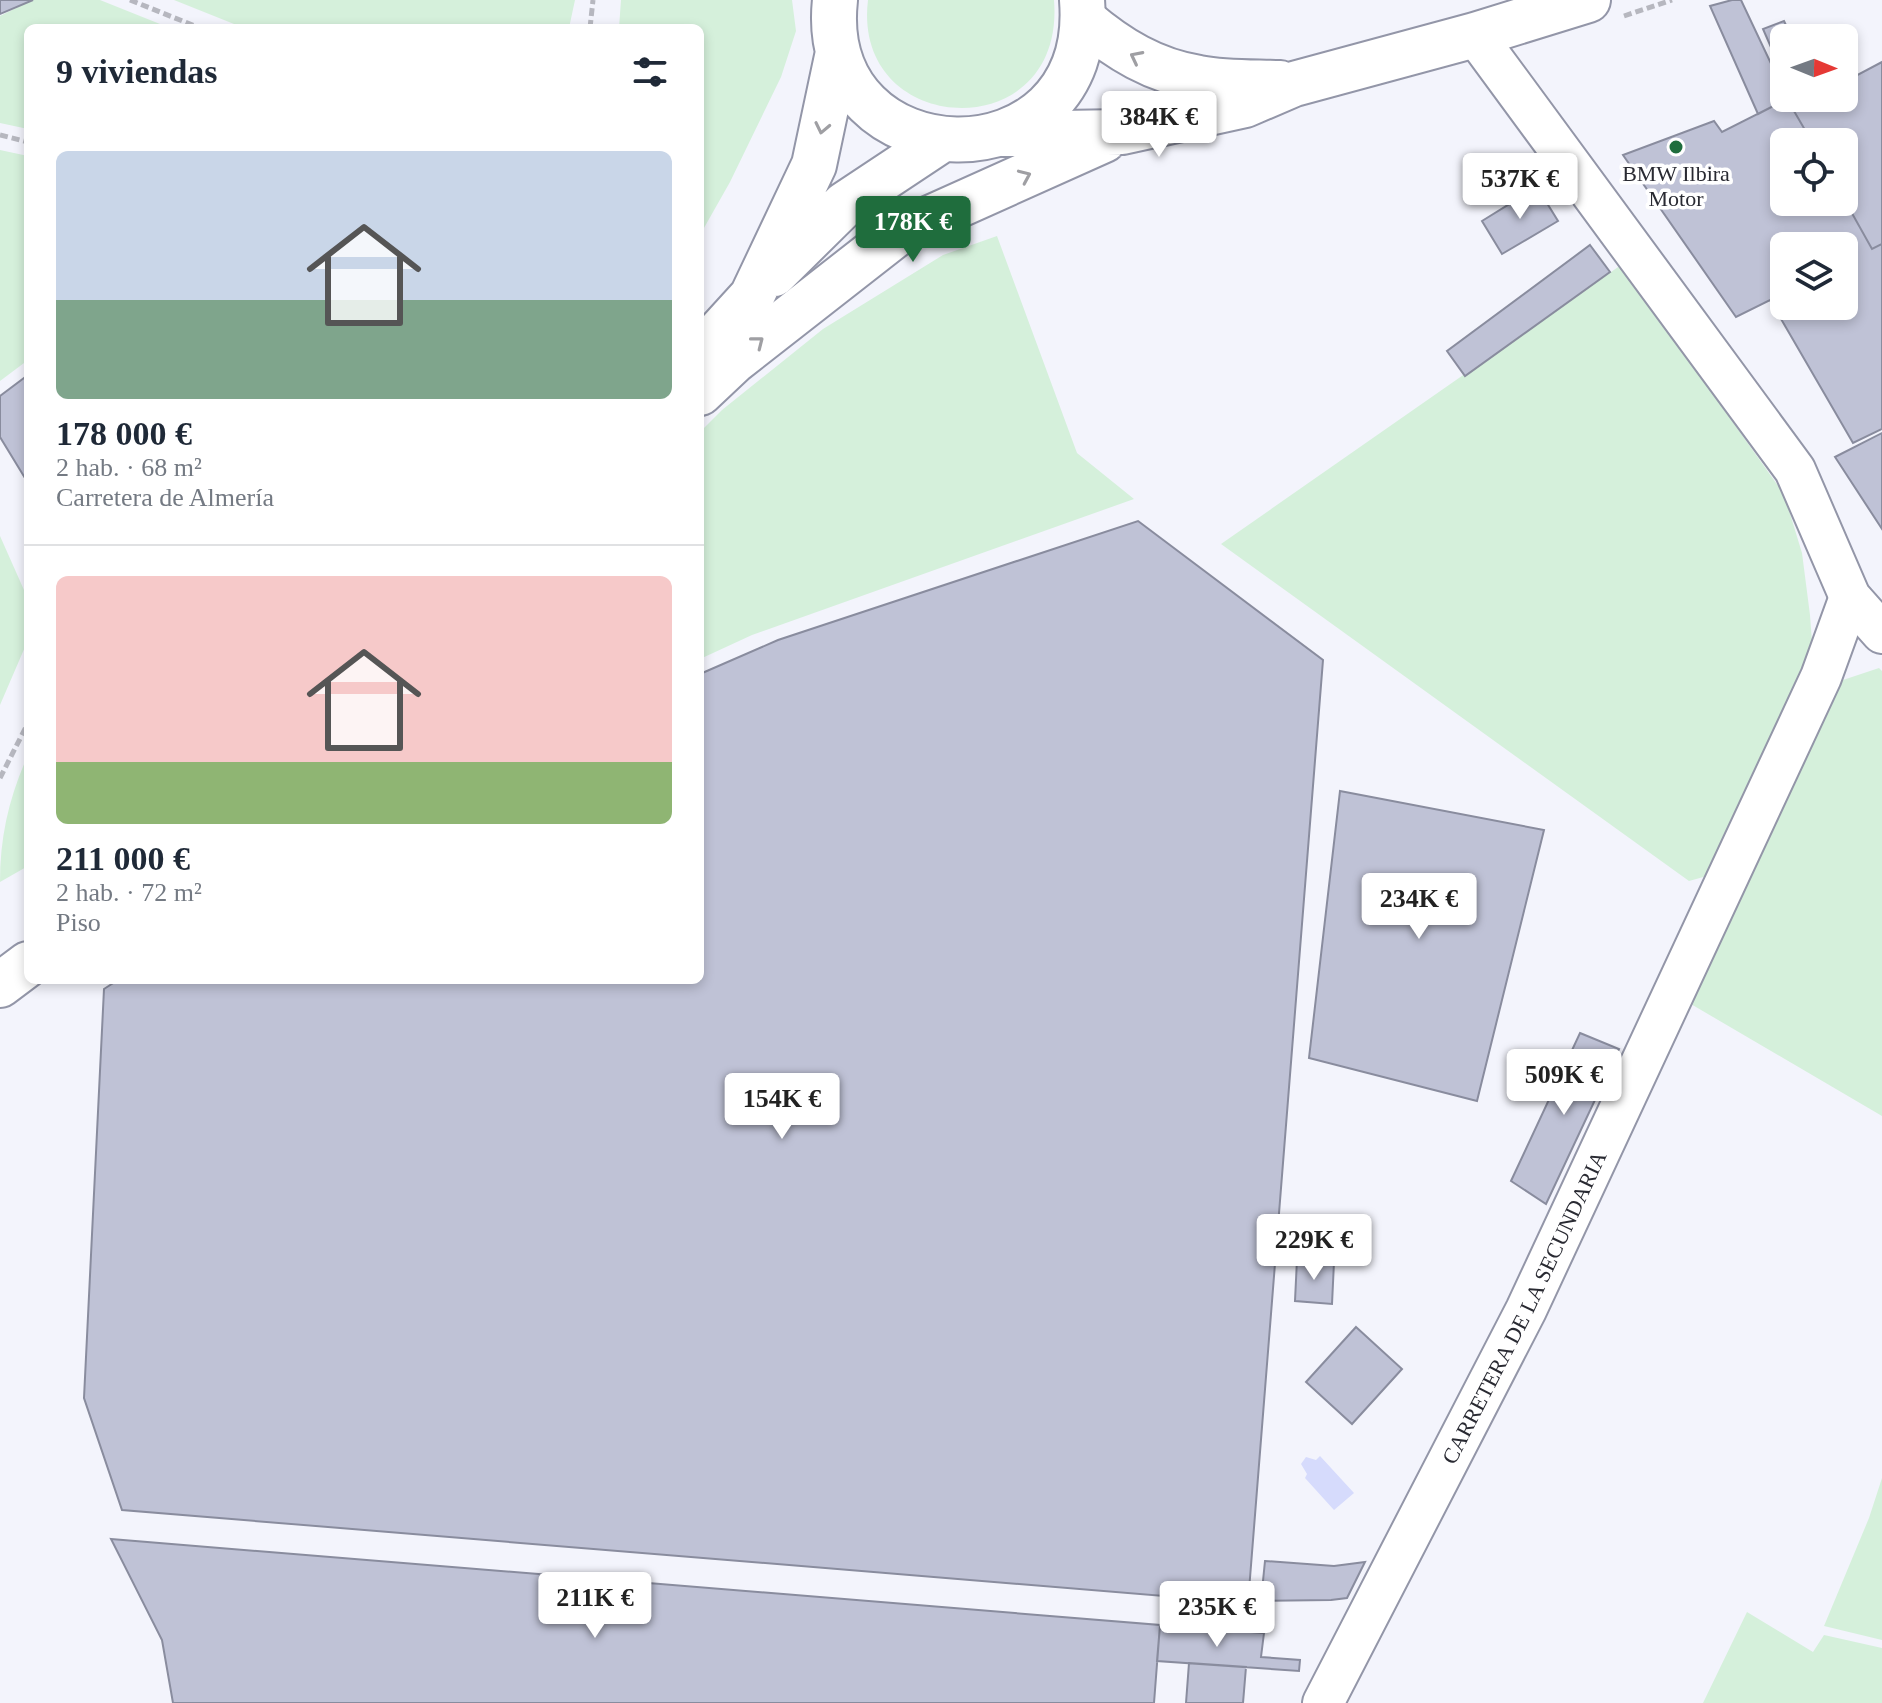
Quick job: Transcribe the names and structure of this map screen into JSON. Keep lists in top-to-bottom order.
{
  "streets": {
    "street": ["CARRETERA DE LA SECUNDARIA"]
  },
  "places": ["BMW Ilbira Motor"],
  "north": "right",
  "page": {
    "heading": "9 viviendas",
    "price": [
      "384K €",
      "537K €",
      "178K €",
      "234K €",
      "509K €",
      "154K €",
      "229K €",
      "211K €",
      "235K €"
    ],
    "list": [
      {
        "name": "178 000 €",
        "note": "2 hab. · 68 m² · Carretera de Almería"
      },
      {
        "name": "211 000 €",
        "note": "2 hab. · 72 m² · Piso"
      }
    ]
  }
}
